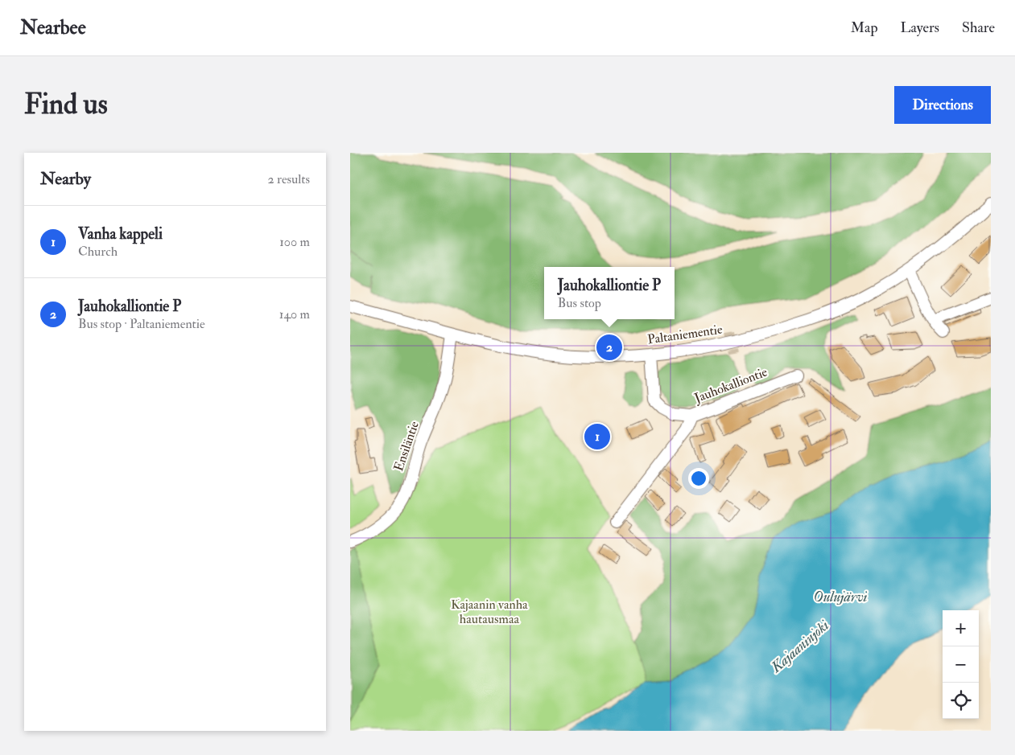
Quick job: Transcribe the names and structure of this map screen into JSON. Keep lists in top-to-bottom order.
{
  "streets": {
    "street": ["Paltaniementie", "Jauhokalliontie", "Ensiläntie"]
  },
  "crossings": [
    ["Paltaniementie", "Jauhokalliontie"],
    ["Paltaniementie", "Ensiläntie"]
  ],
  "water": ["Oulujärvi", "Kajaaninjoki"],
  "parks": ["Kajaanin vanha hautausmaa"],
  "page": {
    "header": "Nearbee",
    "nav": ["Map", "Layers", "Share"],
    "buttons": "Directions",
    "title": "Find us",
    "heading": ["Nearby", "2 results"],
    "list": [
      {
        "mark": "1",
        "name": "Vanha kappeli",
        "note": "Church",
        "value": "100 m"
      },
      {
        "mark": "2",
        "name": "Jauhokalliontie P",
        "note": "Bus stop · Paltaniementie",
        "value": "140 m"
      }
    ],
    "popup": ["Jauhokalliontie P", "Bus stop"],
    "pins": ["2", "1"],
    "map_buttons": ["+", "−"]
  }
}
